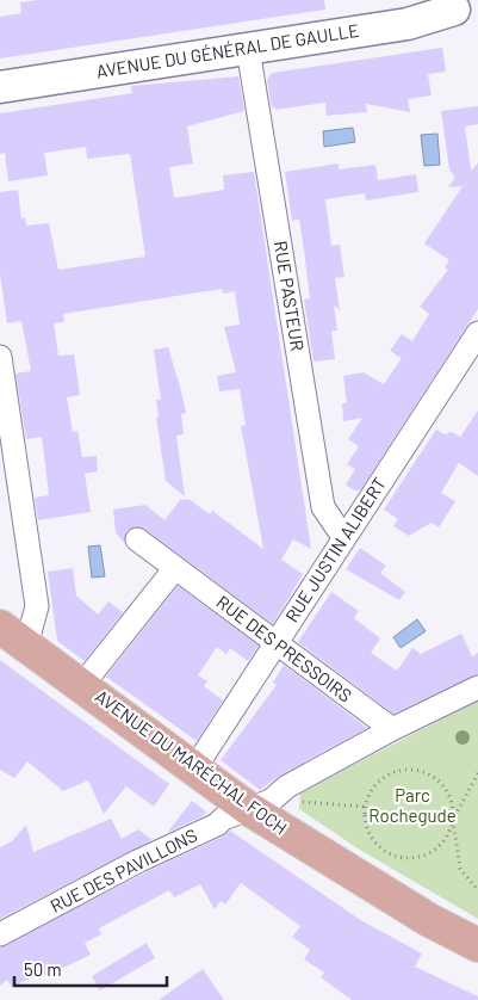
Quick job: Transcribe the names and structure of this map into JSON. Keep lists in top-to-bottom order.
{
  "streets": {
    "main road": ["AVENUE DU GÉNÉRAL DE GAULLE", "AVENUE DU MARÉCHAL FOCH"],
    "street": [
      "RUE PASTEUR",
      "RUE JUSTIN ALIBERT",
      "RUE DES PRESSOIRS",
      "RUE DES PAVILLONS"
    ]
  },
  "crossings": [
    ["AVENUE DU GÉNÉRAL DE GAULLE", "RUE PASTEUR"],
    ["RUE PASTEUR", "RUE JUSTIN ALIBERT"],
    ["RUE JUSTIN ALIBERT", "RUE DES PRESSOIRS"],
    ["RUE JUSTIN ALIBERT", "AVENUE DU MARÉCHAL FOCH"],
    ["RUE DES PRESSOIRS", "RUE DES PAVILLONS"],
    ["AVENUE DU MARÉCHAL FOCH", "RUE DES PAVILLONS"]
  ],
  "parks": ["Parc Rochegude"],
  "scale_bar": "50 m"
}
